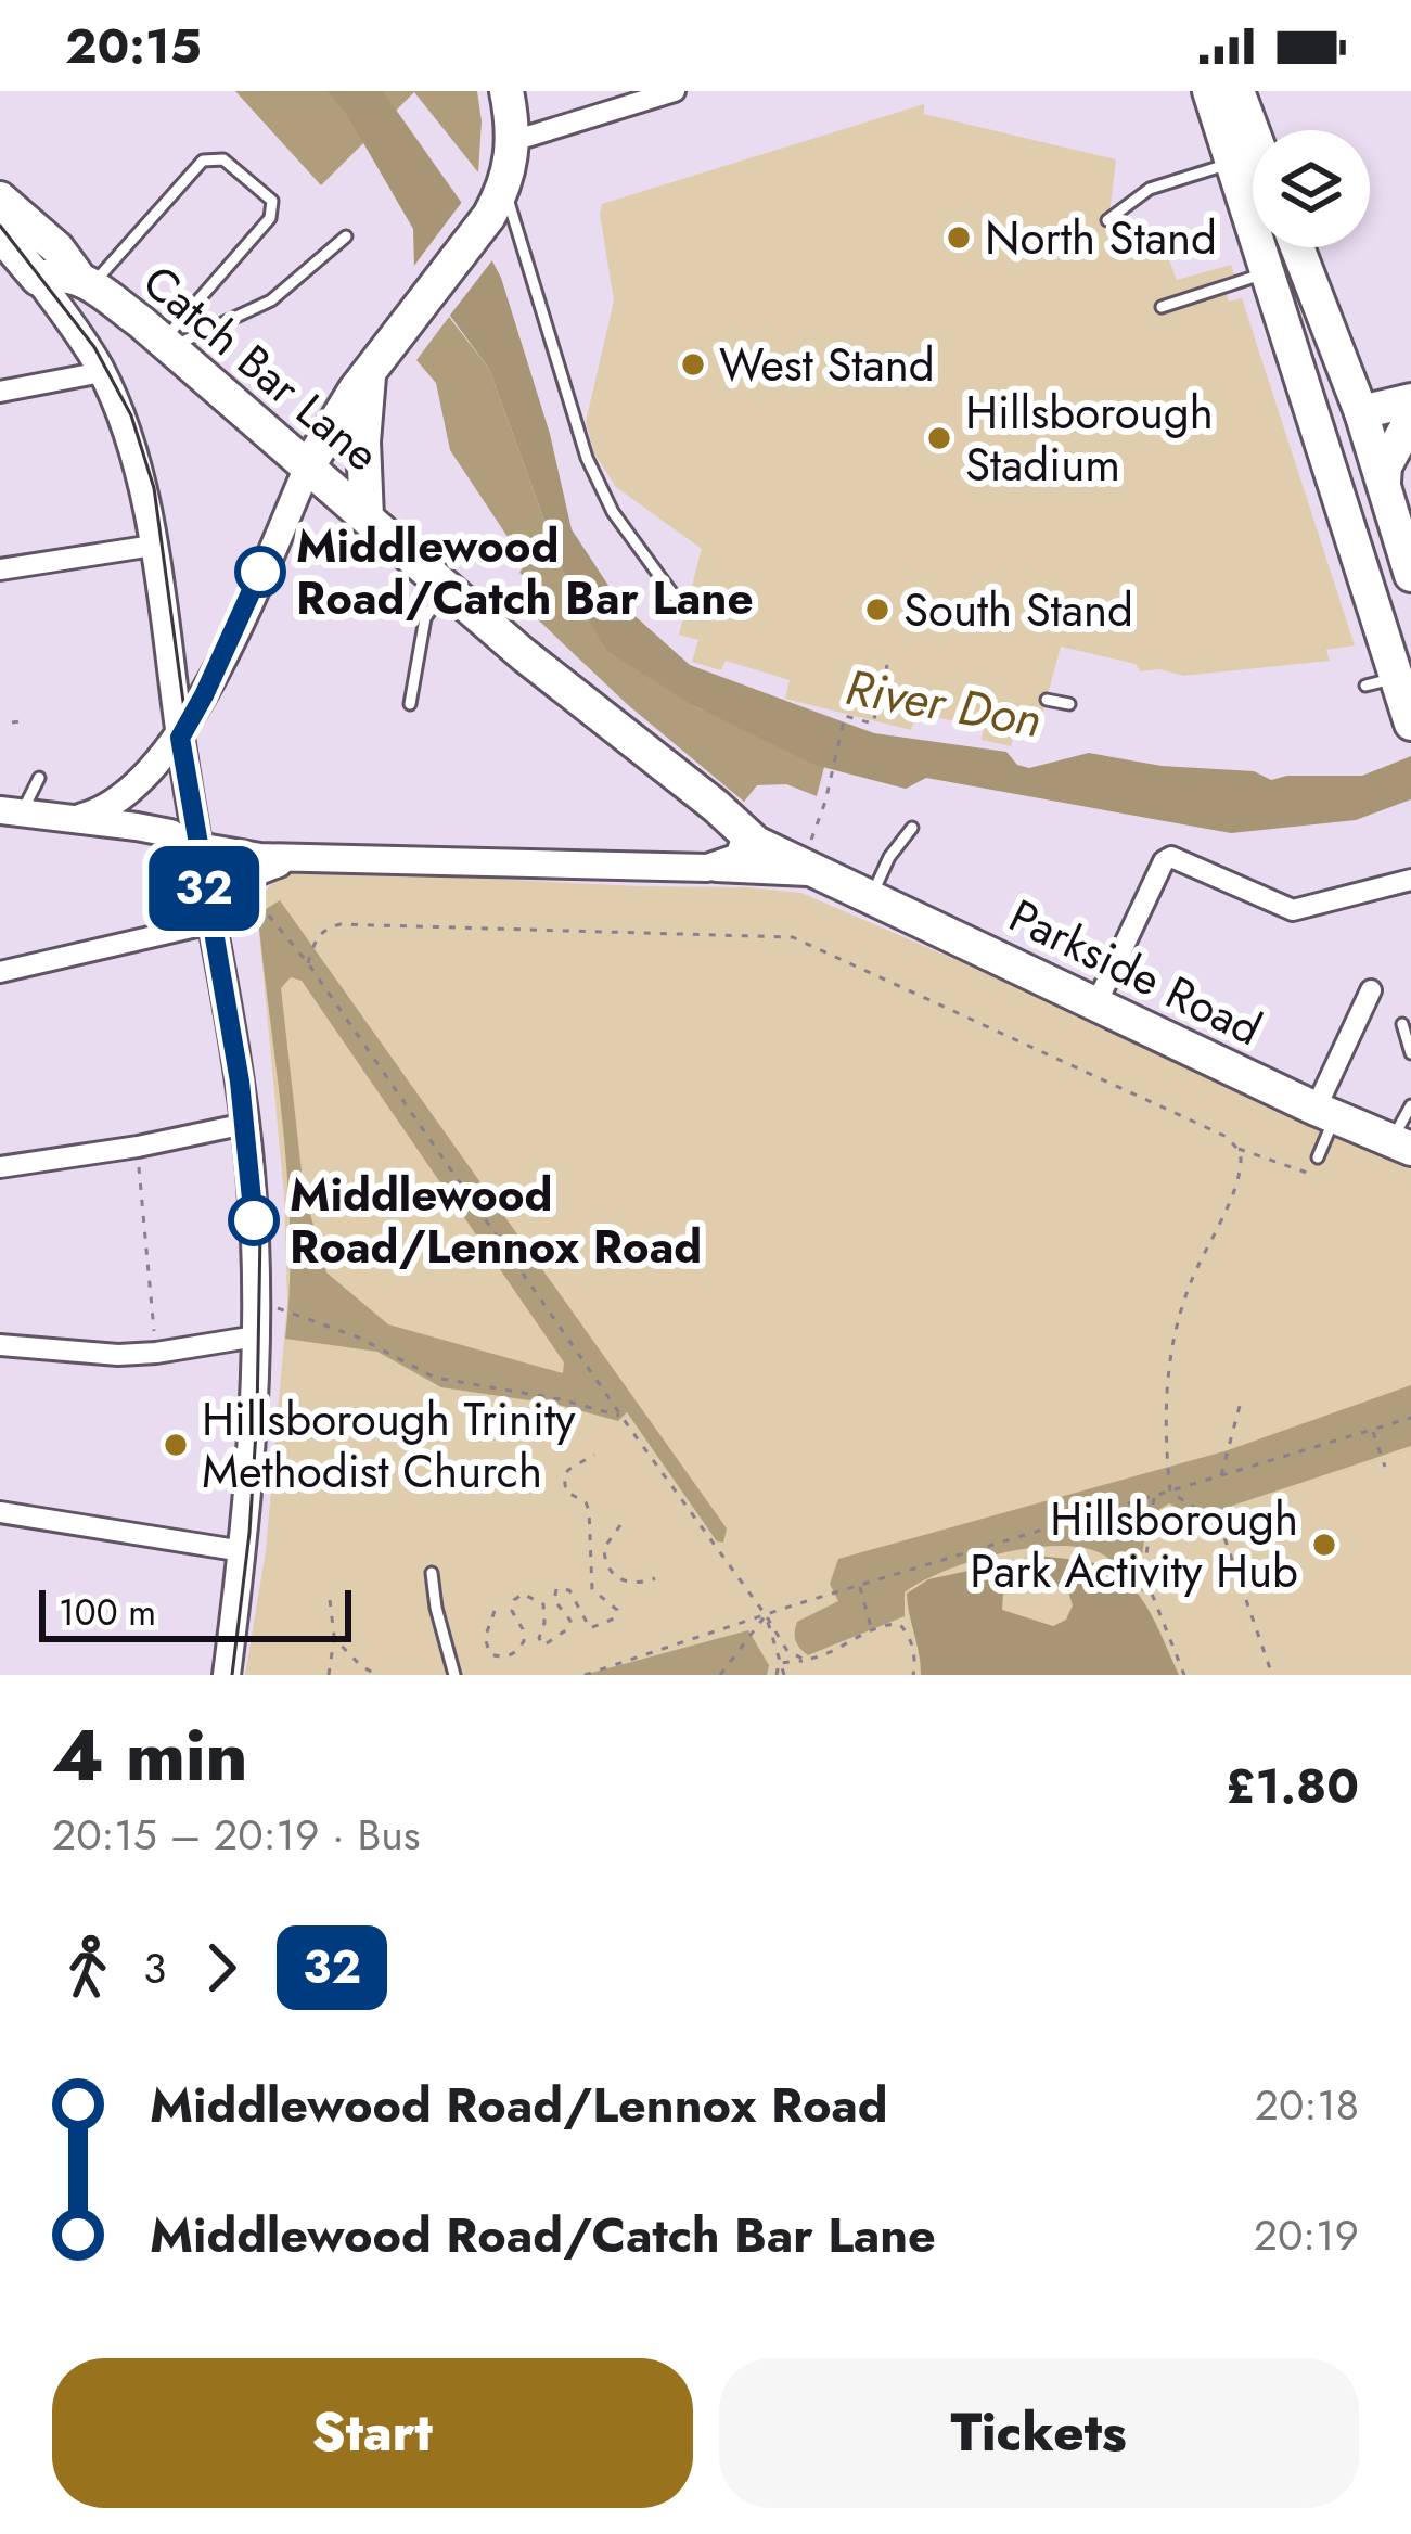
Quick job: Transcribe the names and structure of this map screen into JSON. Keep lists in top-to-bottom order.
{
  "streets": {
    "main road": ["Catch Bar Lane", "Parkside Road"]
  },
  "crossings": [
    ["Catch Bar Lane", "Parkside Road"]
  ],
  "water": ["River Don"],
  "places": [
    "North Stand",
    "West Stand",
    "Hillsborough Stadium",
    "Middlewood Road/Catch Bar Lane",
    "South Stand",
    "Middlewood Road/Lennox Road",
    "Hillsborough Trinity Methodist Church",
    "Hillsborough Park Activity Hub"
  ],
  "lines": ["bus line 32"],
  "scale_bar": "100 m",
  "page": {
    "status": "20:15",
    "on_map": "32",
    "scale": "100 m",
    "heading": ["4 min", "20:15 – 20:19 · Bus", "£1.80"],
    "legs": ["3", "32"],
    "list": [
      {
        "name": "Middlewood Road/Lennox Road",
        "value": "20:18"
      },
      {
        "name": "Middlewood Road/Catch Bar Lane",
        "value": "20:19"
      }
    ],
    "buttons": ["Start", "Tickets"]
  }
}
